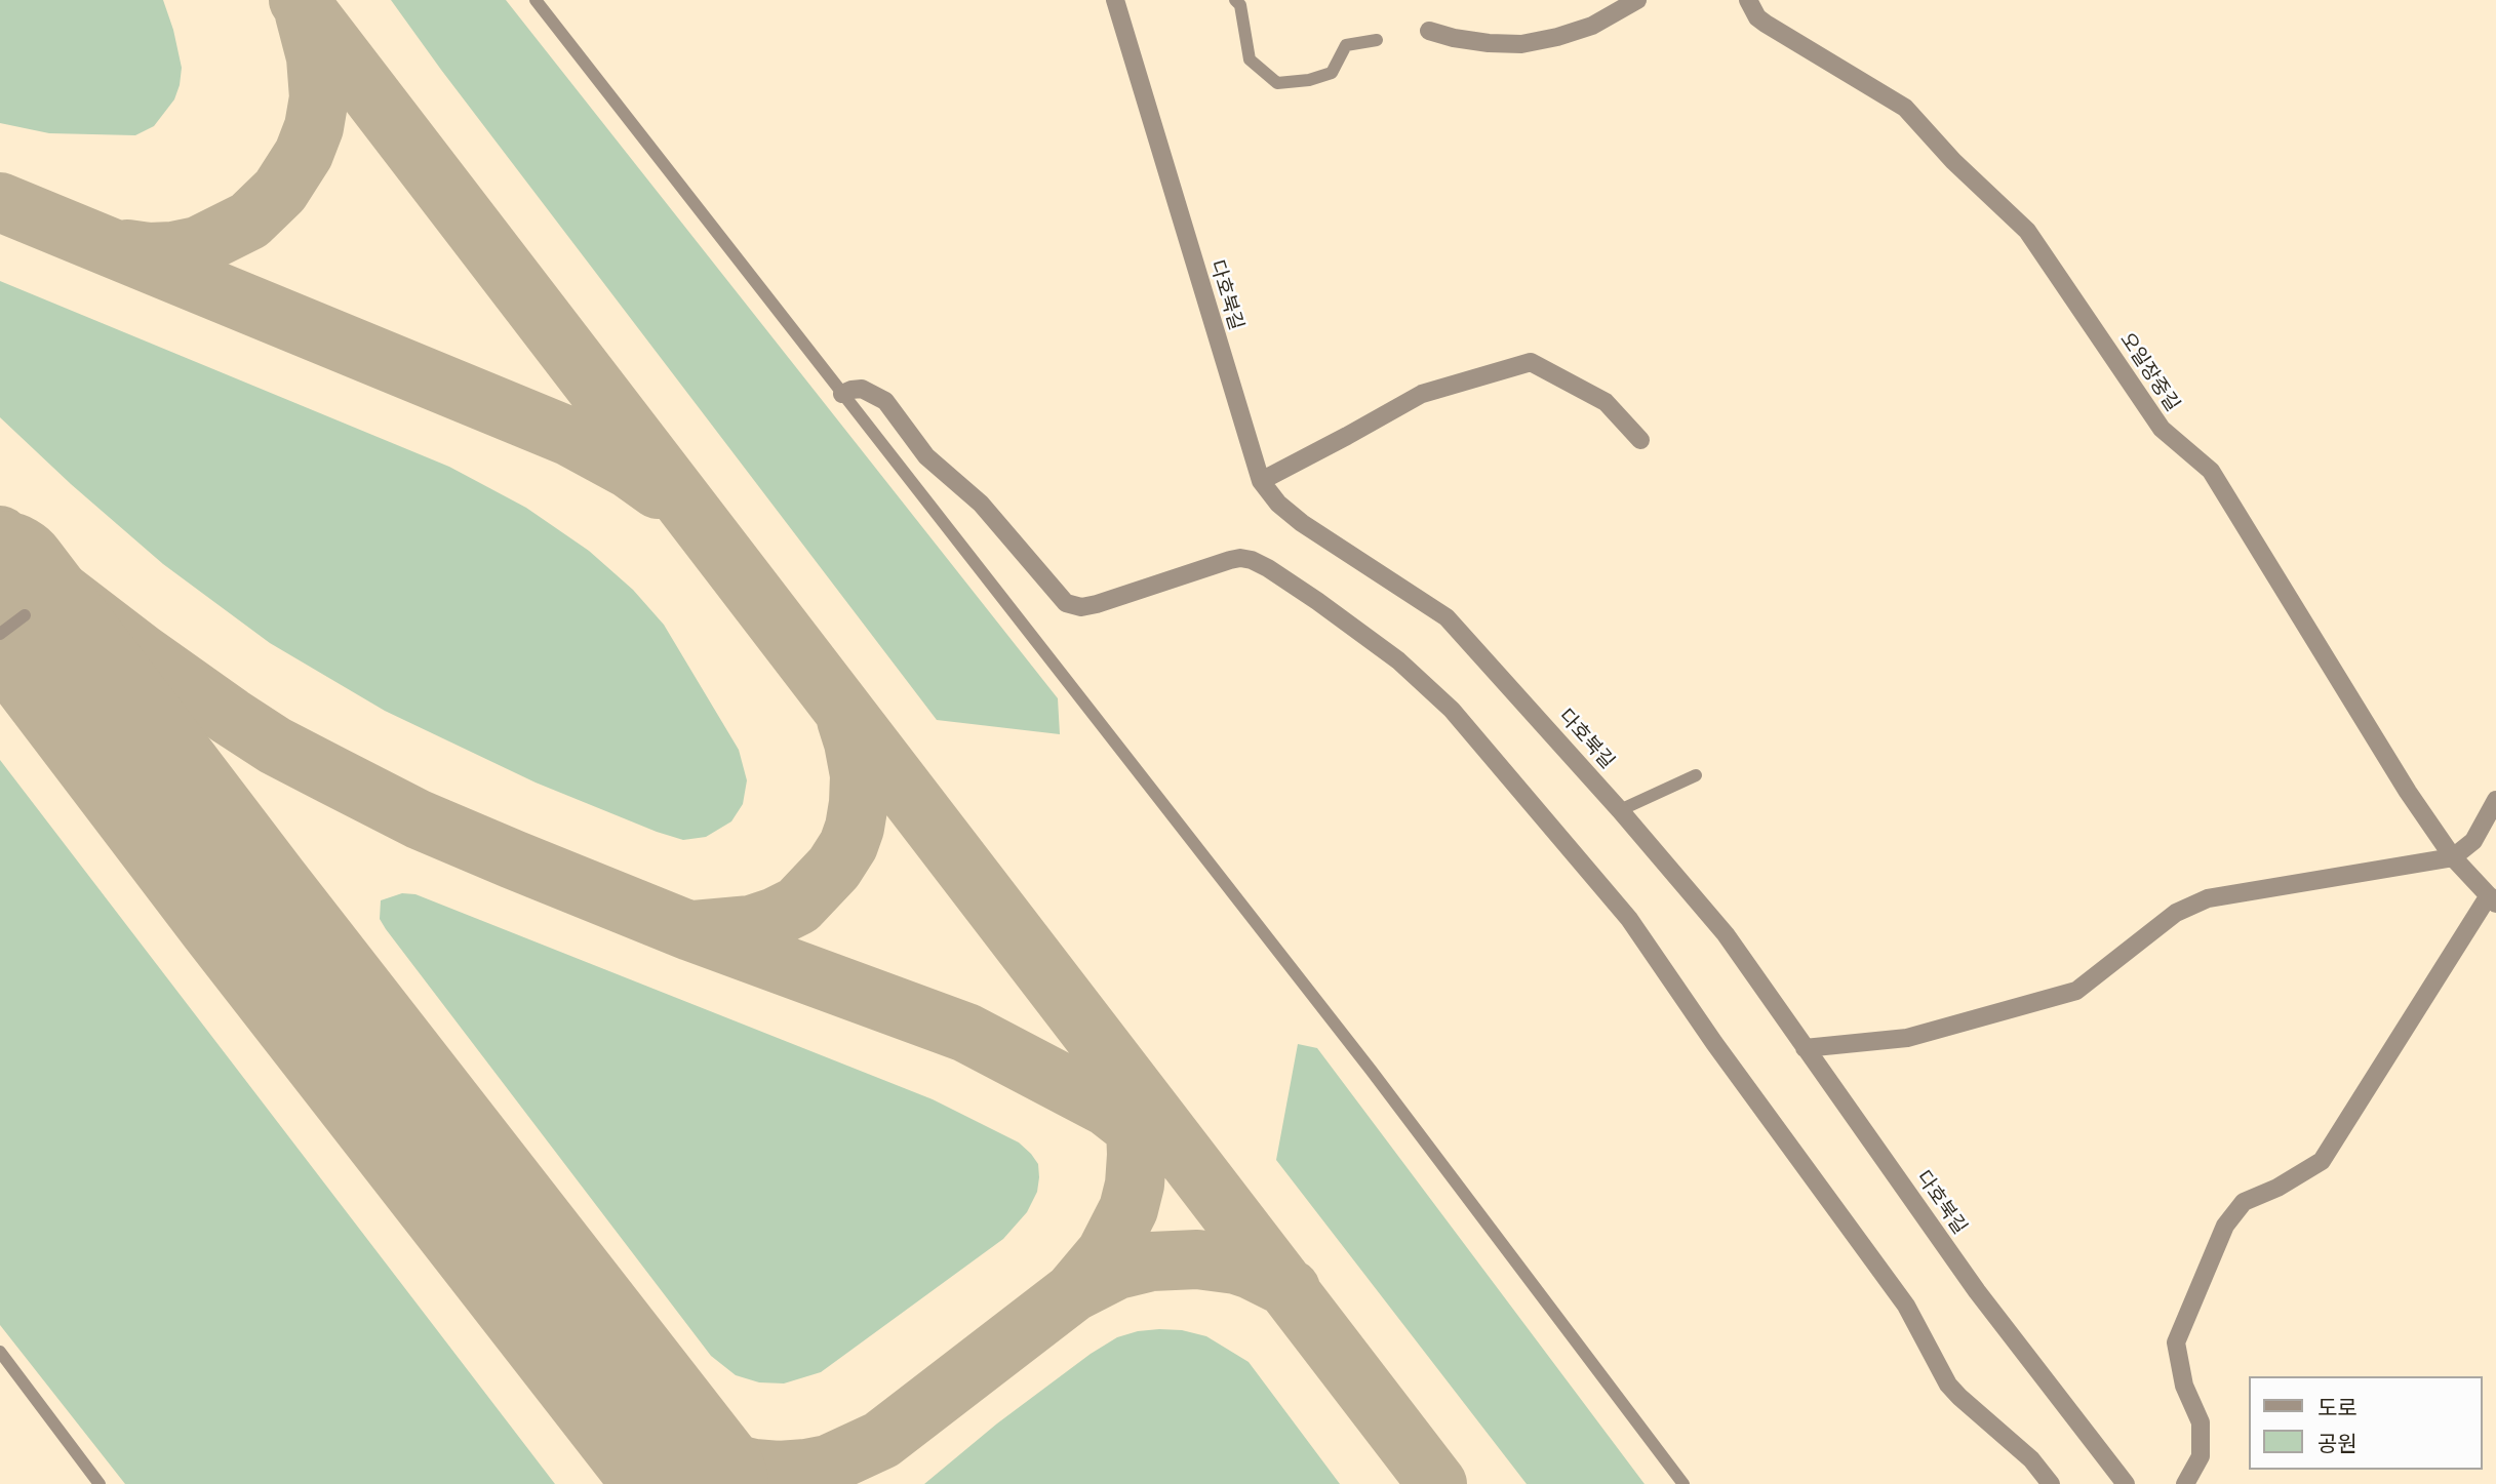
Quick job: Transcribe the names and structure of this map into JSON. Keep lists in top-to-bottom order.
{
  "streets": {
    "street": ["다호북길", "오일장중길"]
  },
  "legend": ["도로", "공원"]
}
